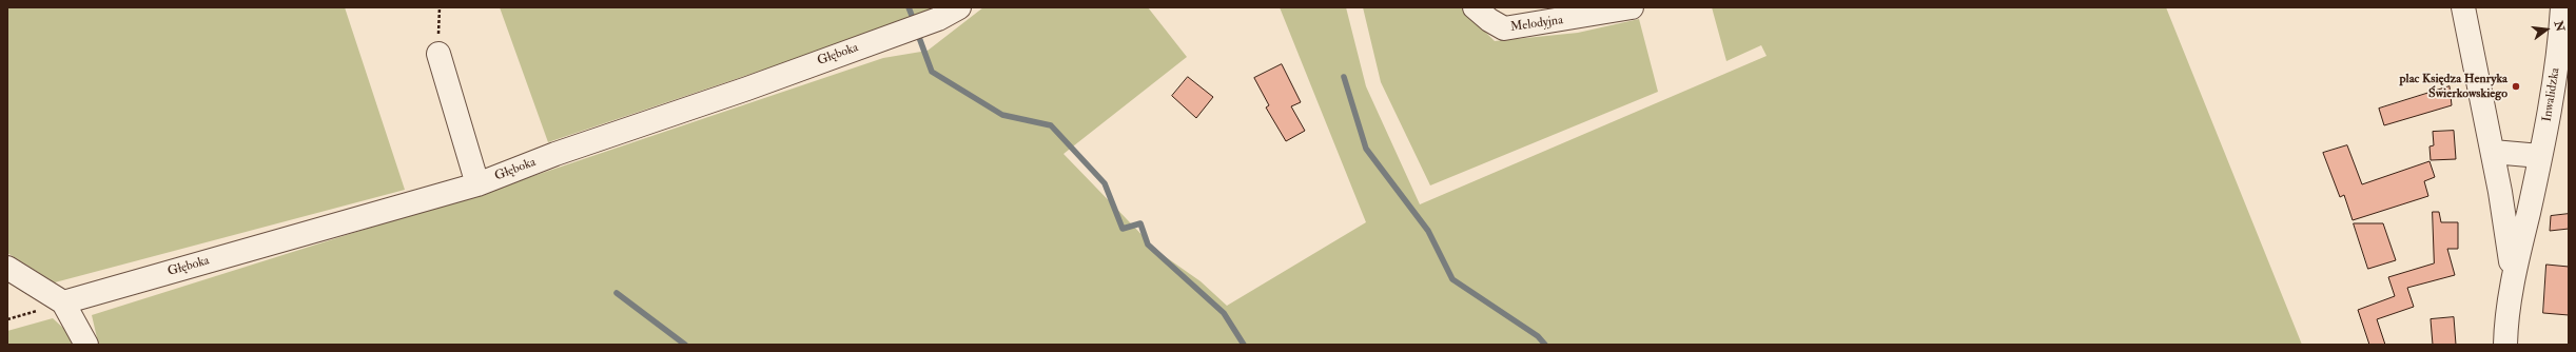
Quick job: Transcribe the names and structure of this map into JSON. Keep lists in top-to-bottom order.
{
  "streets": {
    "street": ["Melodyjna", "Głęboka", "Inwalidzka"]
  },
  "places": ["plac Księdza Henryka Świerkowskiego"],
  "north": "right"
}
